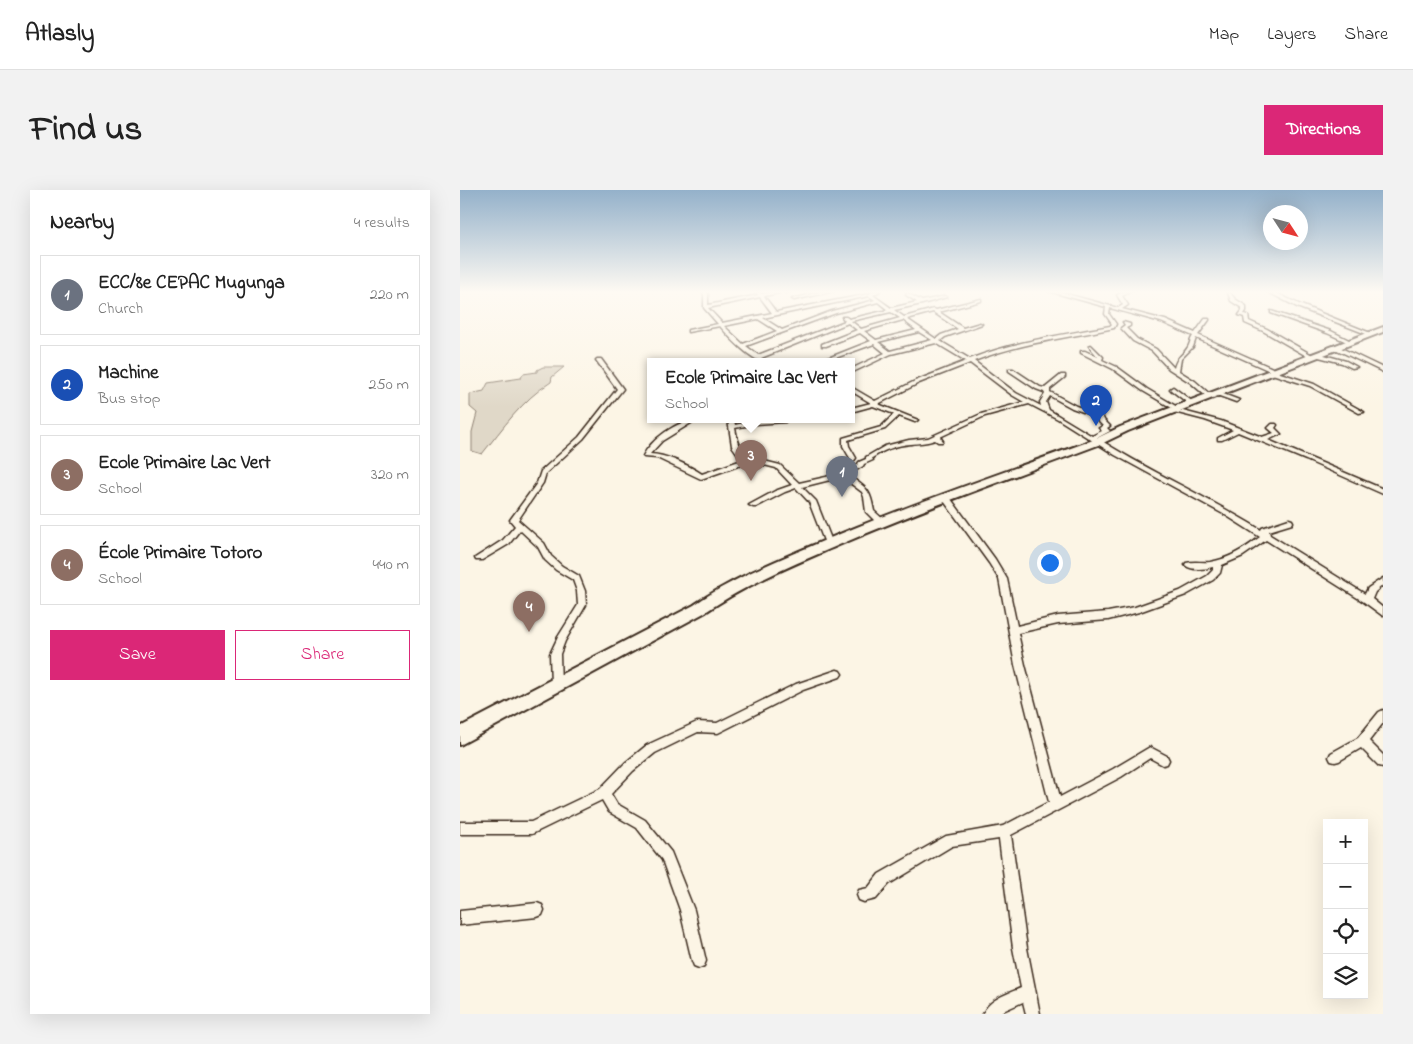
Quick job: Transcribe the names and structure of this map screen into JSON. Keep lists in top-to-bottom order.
{
  "north": "bottom right",
  "page": {
    "header": "Atlasly",
    "nav": ["Map", "Layers", "Share"],
    "title": "Find us",
    "buttons": [
      "Directions",
      ["Save", "Share"]
    ],
    "heading": ["Nearby", "4 results"],
    "list": [
      {
        "mark": "1",
        "name": "ECC/8e CEPAC Mugunga",
        "note": "Church",
        "value": "220 m"
      },
      {
        "mark": "2",
        "name": "Machine",
        "note": "Bus stop",
        "value": "250 m"
      },
      {
        "mark": "3",
        "name": "Ecole Primaire Lac Vert",
        "note": "School",
        "value": "320 m"
      },
      {
        "mark": "4",
        "name": "École Primaire Totoro",
        "note": "School",
        "value": "440 m"
      }
    ],
    "popup": ["Ecole Primaire Lac Vert", "School"],
    "pins": [
      "2",
      "3",
      "1",
      "4"
    ],
    "map_buttons": ["+", "−"]
  }
}
